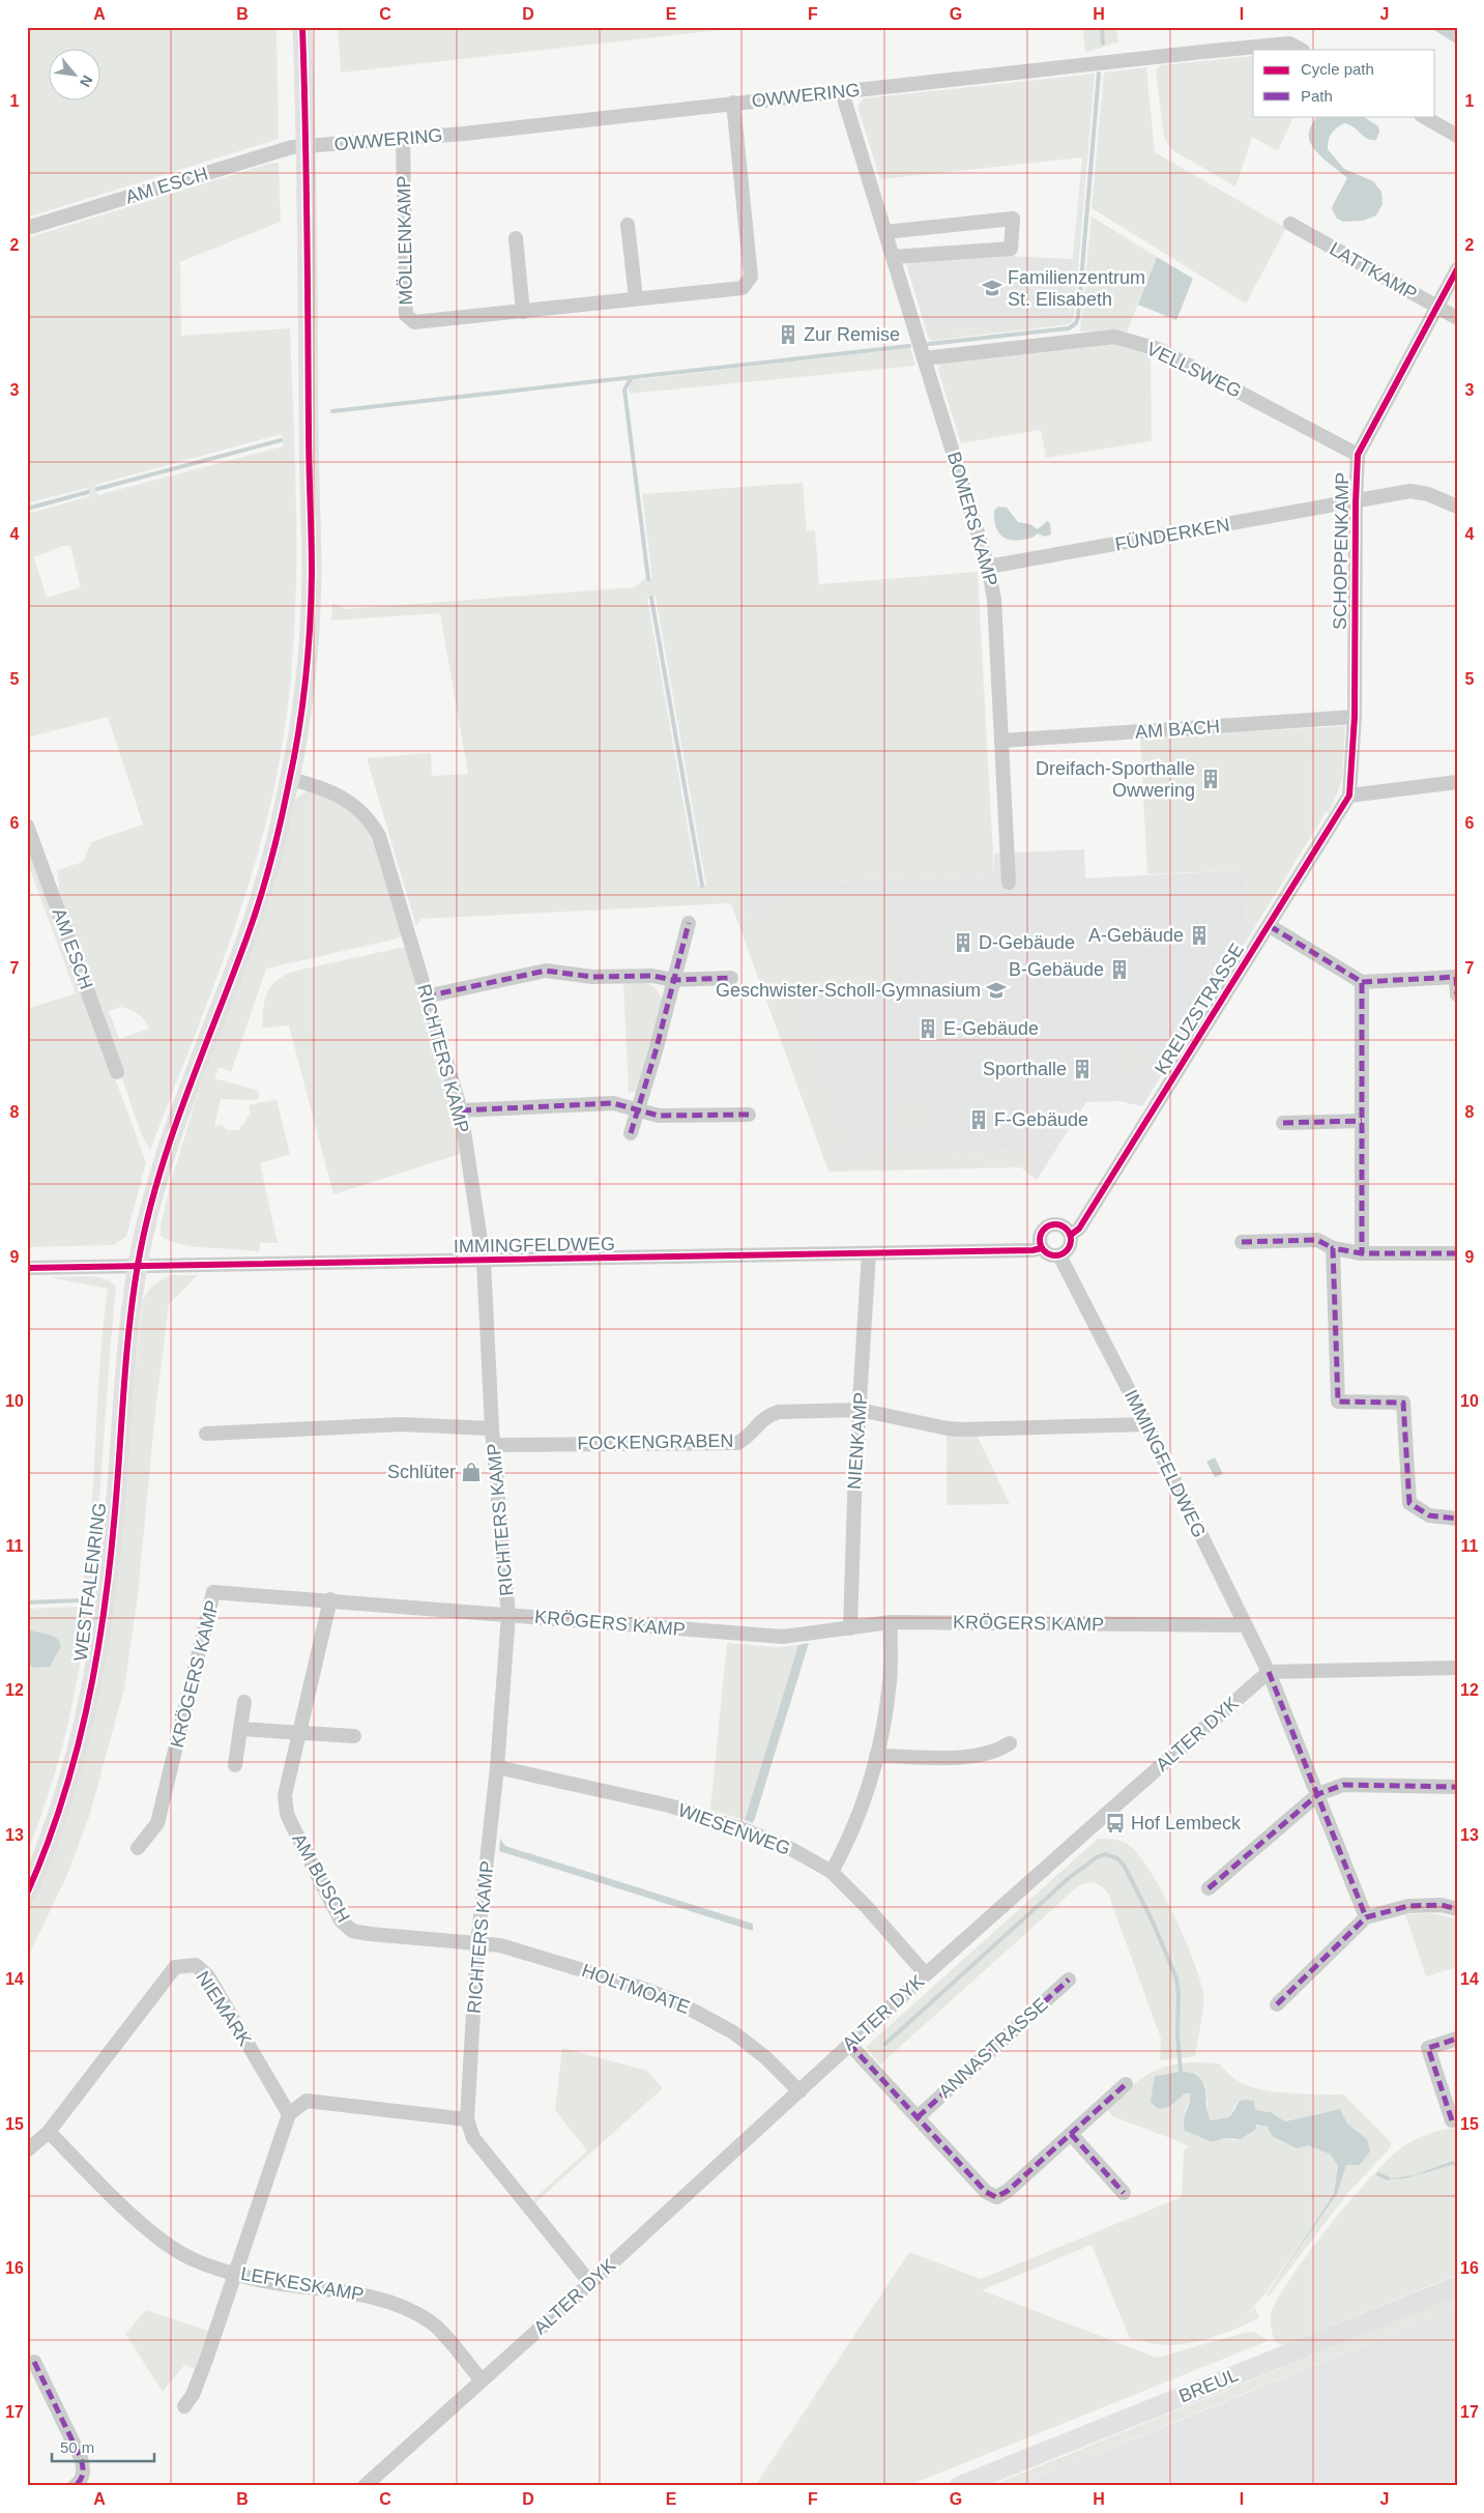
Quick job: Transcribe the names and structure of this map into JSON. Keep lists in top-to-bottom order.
{
  "streets": {
    "street": [
      "OWWERING",
      "AM ESCH",
      "MÖLLENKAMP",
      "LATTKAMP",
      "VELLSWEG",
      "BOMERS KAMP",
      "FÜNDERKEN",
      "SCHOPPENKAMP",
      "AM BACH",
      "KREUZSTRASSE",
      "RICHTERS KAMP",
      "IMMINGFELDWEG",
      "NIENKAMP",
      "FOCKENGRABEN",
      "WESTFALENRING",
      "KRÖGERS KAMP",
      "ALTER DYK",
      "WIESENWEG",
      "AM BUSCH",
      "HOLTMOATE",
      "NIEMARK",
      "ANNASTRASSE",
      "LEFKESKAMP",
      "BREUL"
    ]
  },
  "crossings": [
    ["OWWERING", "AM ESCH"],
    ["OWWERING", "MÖLLENKAMP"],
    ["OWWERING", "BOMERS KAMP"],
    ["OWWERING", "WESTFALENRING"],
    ["AM ESCH", "WESTFALENRING"],
    ["LATTKAMP", "SCHOPPENKAMP"],
    ["VELLSWEG", "BOMERS KAMP"],
    ["VELLSWEG", "SCHOPPENKAMP"],
    ["BOMERS KAMP", "FÜNDERKEN"],
    ["BOMERS KAMP", "AM BACH"],
    ["FÜNDERKEN", "SCHOPPENKAMP"],
    ["SCHOPPENKAMP", "AM BACH"],
    ["SCHOPPENKAMP", "KREUZSTRASSE"],
    ["KREUZSTRASSE", "IMMINGFELDWEG"],
    ["RICHTERS KAMP", "IMMINGFELDWEG"],
    ["RICHTERS KAMP", "FOCKENGRABEN"],
    ["RICHTERS KAMP", "WESTFALENRING"],
    ["RICHTERS KAMP", "KRÖGERS KAMP"],
    ["RICHTERS KAMP", "ALTER DYK"],
    ["RICHTERS KAMP", "WIESENWEG"],
    ["RICHTERS KAMP", "AM BUSCH"],
    ["RICHTERS KAMP", "HOLTMOATE"],
    ["IMMINGFELDWEG", "NIENKAMP"],
    ["IMMINGFELDWEG", "FOCKENGRABEN"],
    ["IMMINGFELDWEG", "WESTFALENRING"],
    ["IMMINGFELDWEG", "KRÖGERS KAMP"],
    ["IMMINGFELDWEG", "ALTER DYK"],
    ["NIENKAMP", "FOCKENGRABEN"],
    ["NIENKAMP", "KRÖGERS KAMP"],
    ["KRÖGERS KAMP", "AM BUSCH"],
    ["ALTER DYK", "WIESENWEG"],
    ["ALTER DYK", "HOLTMOATE"],
    ["ALTER DYK", "LEFKESKAMP"],
    ["AM BUSCH", "HOLTMOATE"],
    ["NIEMARK", "LEFKESKAMP"]
  ],
  "places": {
    "school or university": ["Familienzentrum St. Elisabeth", "Geschwister-Scholl-Gymnasium"],
    "building": [
      "Zur Remise",
      "Dreifach-Sporthalle Owwering",
      "A-Gebäude",
      "D-Gebäude",
      "B-Gebäude",
      "E-Gebäude",
      "Sporthalle",
      "F-Gebäude"
    ],
    "shop": ["Schlüter"],
    "bus stop": ["Hof Lembeck"]
  },
  "legend": ["Cycle path", "Path"],
  "scale_bar": "50 m",
  "north": "bottom right",
  "grid": {
    "columns": [
      "A",
      "B",
      "C",
      "D",
      "E",
      "F",
      "G",
      "H",
      "I",
      "J"
    ],
    "rows": [
      "1",
      "2",
      "3",
      "4",
      "5",
      "6",
      "7",
      "8",
      "9",
      "10",
      "11",
      "12",
      "13",
      "14",
      "15",
      "16",
      "17"
    ]
  }
}
